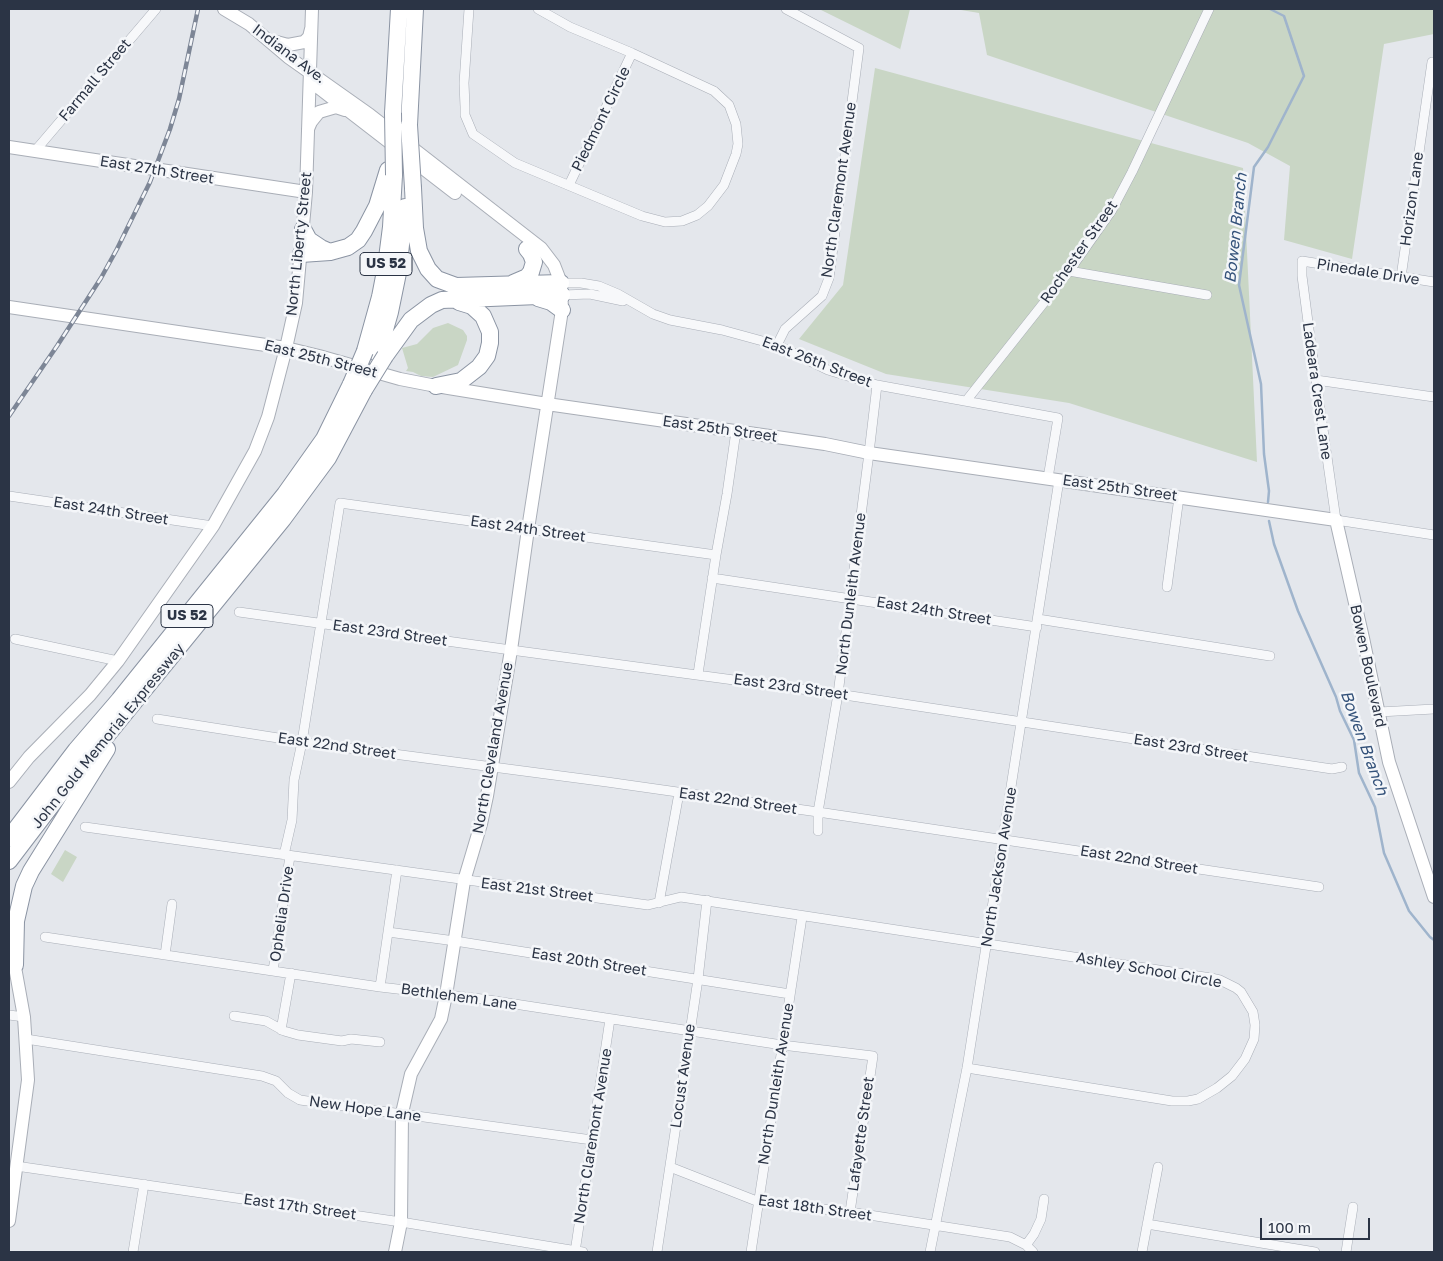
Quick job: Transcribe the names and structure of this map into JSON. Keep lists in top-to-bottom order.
{
  "streets": {
    "highway": ["US 52", "John Gold Memorial Expressway"],
    "street": [
      "Indiana Ave.",
      "Farmall Street",
      "Piedmont Circle",
      "East 27th Street",
      "North Claremont Avenue",
      "Horizon Lane",
      "North Liberty Street",
      "Rochester Street",
      "Pinedale Drive",
      "East 25th Street",
      "East 26th Street",
      "Ladeara Crest Lane",
      "East 24th Street",
      "North Dunleith Avenue",
      "East 23rd Street",
      "Bowen Boulevard",
      "East 22nd Street",
      "North Cleveland Avenue",
      "North Jackson Avenue",
      "East 21st Street",
      "Ophelia Drive",
      "East 20th Street",
      "Ashley School Circle",
      "Bethlehem Lane",
      "Locust Avenue",
      "New Hope Lane",
      "Lafayette Street",
      "East 17th Street",
      "East 18th Street"
    ]
  },
  "crossings": [
    ["Indiana Ave.", "North Liberty Street"],
    ["Indiana Ave.", "East 26th Street"],
    ["Indiana Ave.", "North Cleveland Avenue"],
    ["Farmall Street", "East 27th Street"],
    ["East 27th Street", "North Liberty Street"],
    ["North Claremont Avenue", "East 26th Street"],
    ["North Claremont Avenue", "Bethlehem Lane"],
    ["North Claremont Avenue", "New Hope Lane"],
    ["North Claremont Avenue", "East 17th Street"],
    ["Horizon Lane", "Pinedale Drive"],
    ["North Liberty Street", "East 25th Street"],
    ["North Liberty Street", "East 24th Street"],
    ["Rochester Street", "East 26th Street"],
    ["Pinedale Drive", "Ladeara Crest Lane"],
    ["East 25th Street", "Ladeara Crest Lane"],
    ["East 25th Street", "North Dunleith Avenue"],
    ["East 25th Street", "Bowen Boulevard"],
    ["East 25th Street", "North Cleveland Avenue"],
    ["East 25th Street", "North Jackson Avenue"],
    ["East 26th Street", "North Dunleith Avenue"],
    ["East 26th Street", "North Cleveland Avenue"],
    ["East 26th Street", "North Jackson Avenue"],
    ["Ladeara Crest Lane", "Bowen Boulevard"],
    ["East 24th Street", "North Dunleith Avenue"],
    ["East 24th Street", "North Cleveland Avenue"],
    ["East 24th Street", "North Jackson Avenue"],
    ["East 24th Street", "Ophelia Drive"],
    ["North Dunleith Avenue", "East 23rd Street"],
    ["North Dunleith Avenue", "East 22nd Street"],
    ["North Dunleith Avenue", "East 21st Street"],
    ["North Dunleith Avenue", "East 20th Street"],
    ["North Dunleith Avenue", "Bethlehem Lane"],
    ["North Dunleith Avenue", "East 18th Street"],
    ["East 23rd Street", "North Cleveland Avenue"],
    ["East 23rd Street", "North Jackson Avenue"],
    ["East 23rd Street", "Ophelia Drive"],
    ["East 22nd Street", "North Cleveland Avenue"],
    ["East 22nd Street", "North Jackson Avenue"],
    ["East 22nd Street", "Ophelia Drive"],
    ["North Cleveland Avenue", "East 21st Street"],
    ["North Cleveland Avenue", "East 20th Street"],
    ["North Cleveland Avenue", "Bethlehem Lane"],
    ["North Cleveland Avenue", "New Hope Lane"],
    ["North Cleveland Avenue", "East 17th Street"],
    ["North Jackson Avenue", "East 21st Street"],
    ["North Jackson Avenue", "Ashley School Circle"],
    ["North Jackson Avenue", "East 18th Street"],
    ["East 21st Street", "Ophelia Drive"],
    ["East 21st Street", "Ashley School Circle"],
    ["East 21st Street", "Locust Avenue"],
    ["Ophelia Drive", "Bethlehem Lane"],
    ["East 20th Street", "Locust Avenue"],
    ["Bethlehem Lane", "Locust Avenue"],
    ["Bethlehem Lane", "Lafayette Street"],
    ["Locust Avenue", "East 18th Street"],
    ["Lafayette Street", "East 18th Street"]
  ],
  "water": ["Bowen Branch"],
  "scale_bar": "100 m"
}
